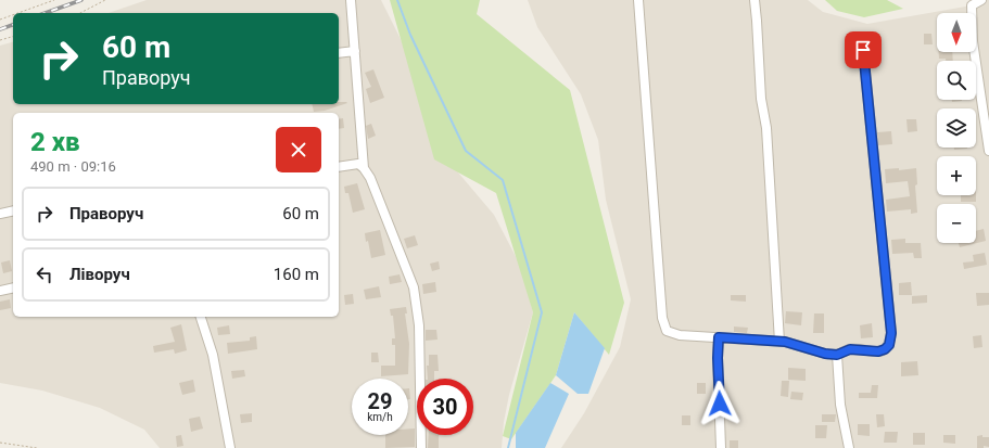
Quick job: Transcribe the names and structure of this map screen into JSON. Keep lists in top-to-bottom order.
{
  "north": "bottom",
  "page": {
    "map_buttons": ["+", "−"],
    "turn": ["60 m", "Праворуч"],
    "heading": ["2 хв", "490 m · 09:16"],
    "list": [
      {
        "name": "Праворуч",
        "value": "60 m"
      },
      {
        "name": "Ліворуч",
        "value": "160 m"
      }
    ],
    "speed": "29 km/h",
    "limit": "30"
  }
}
